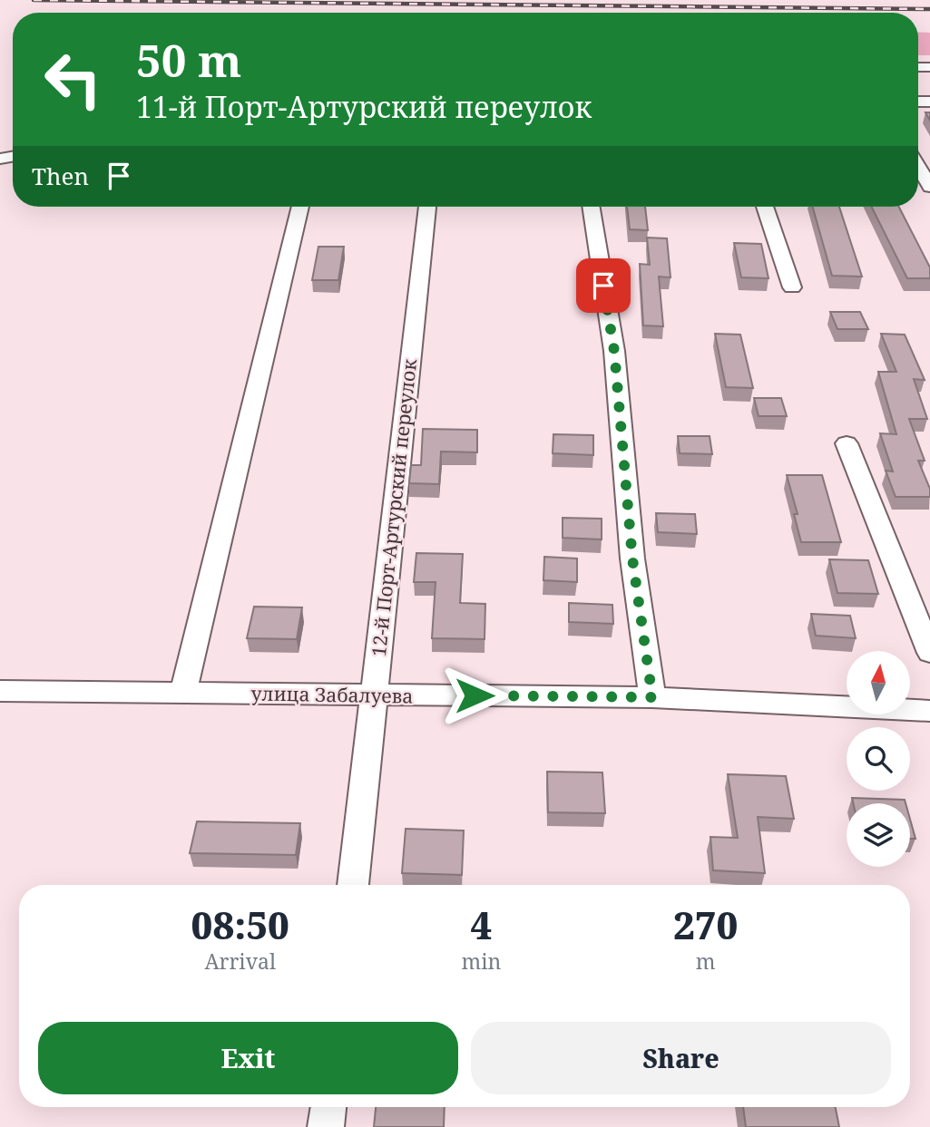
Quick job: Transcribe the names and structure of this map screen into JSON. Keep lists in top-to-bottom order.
{
  "streets": {
    "street": ["12-й Порт-Артурский переулок", "улица Забалуева"]
  },
  "crossings": [
    ["12-й Порт-Артурский переулок", "улица Забалуева"]
  ],
  "north": "top",
  "page": {
    "turn": ["50 m", "11-й Порт-Артурский переулок"],
    "then": "Then",
    "eta": [
      "08:50",
      "Arrival",
      "4",
      "min",
      "270",
      "m"
    ],
    "buttons": ["Exit", "Share"]
  }
}
